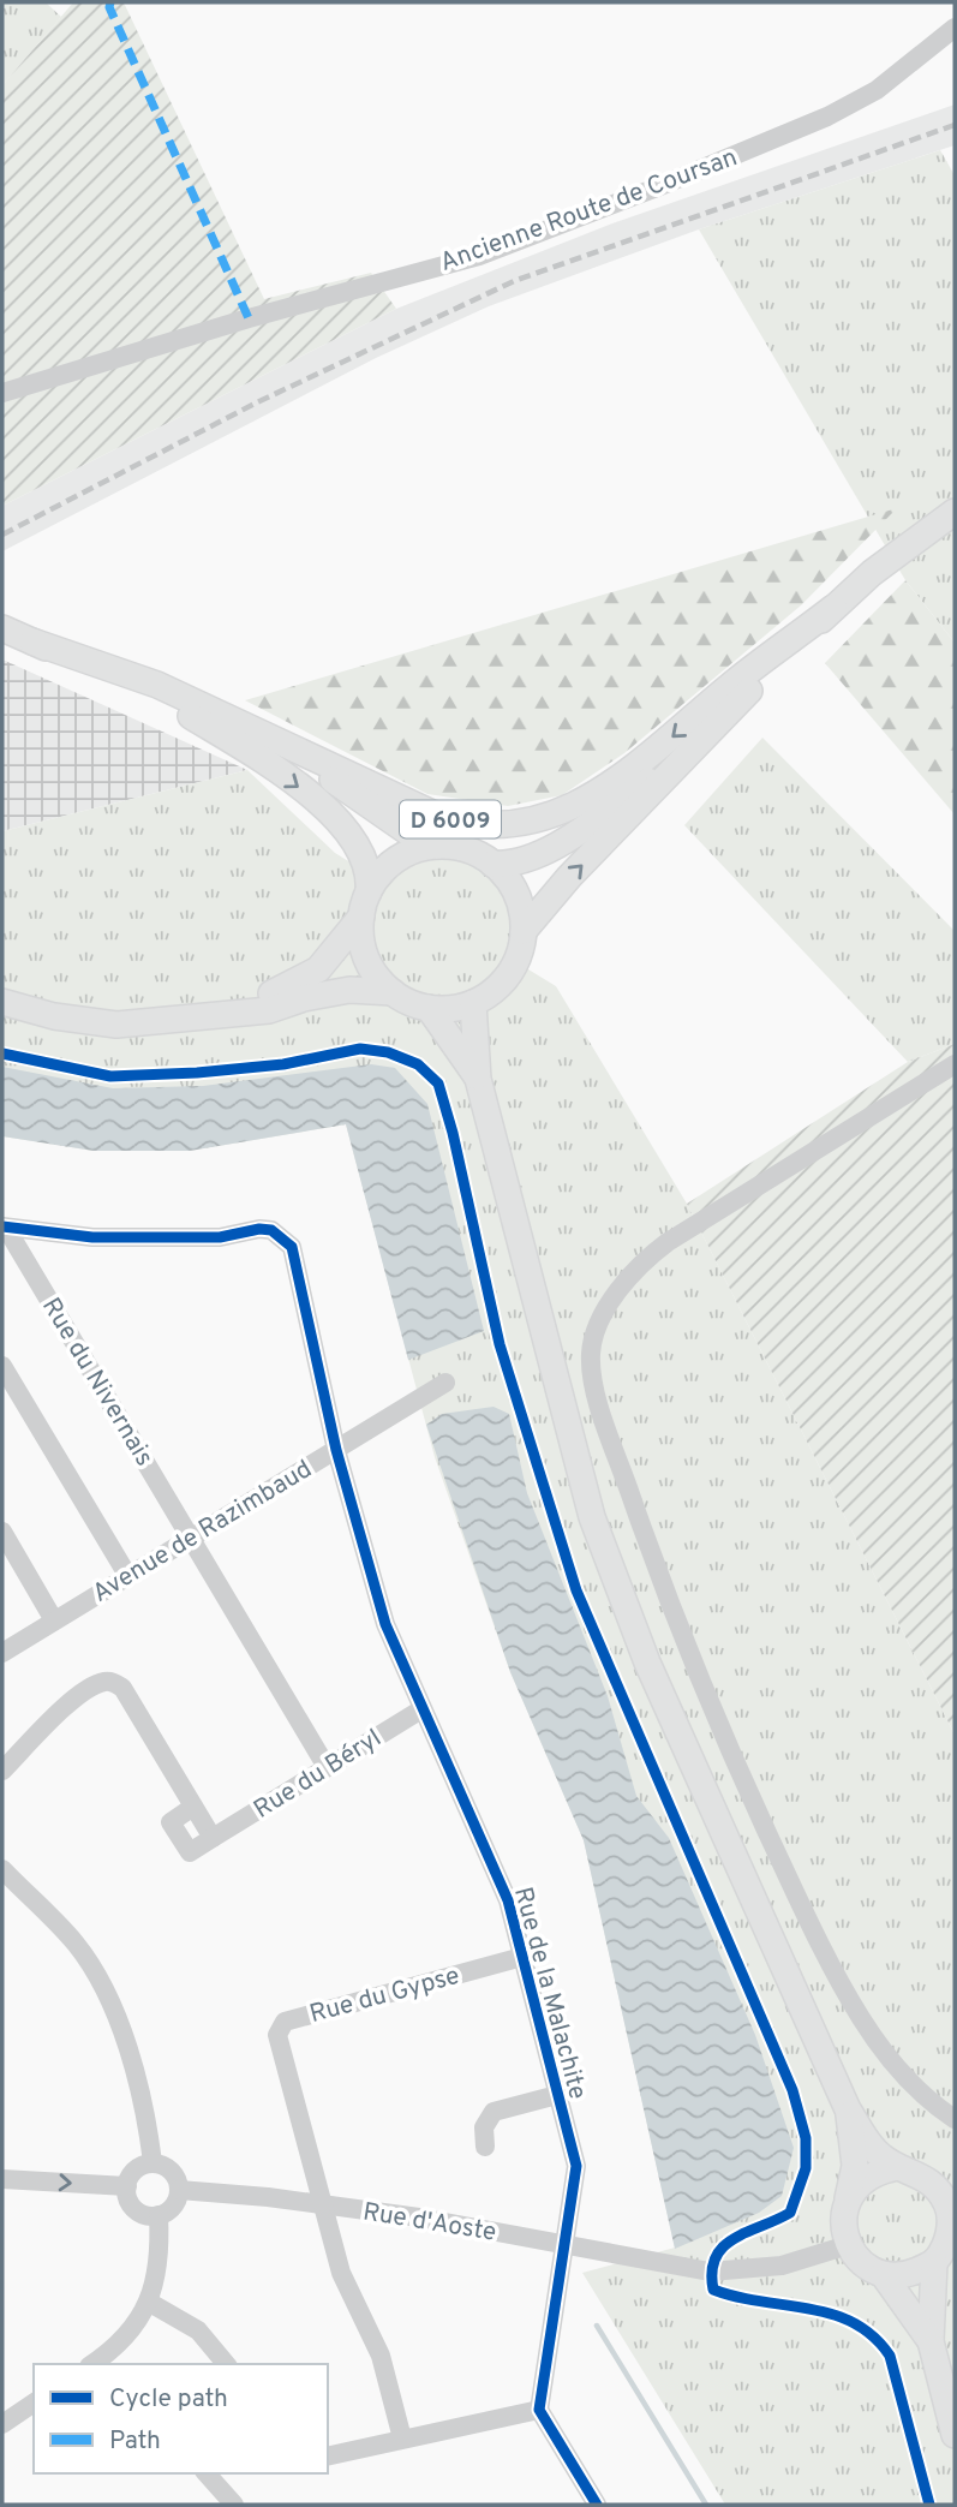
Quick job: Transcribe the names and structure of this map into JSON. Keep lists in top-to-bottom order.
{
  "streets": {
    "main road": ["D 6009"],
    "street": [
      "Ancienne Route de Coursan",
      "Rue du Nivernais",
      "Avenue de Razimbaud",
      "Rue du Béryl",
      "Rue de la Malachite",
      "Rue du Gypse",
      "Rue d'Aoste"
    ]
  },
  "crossings": [
    ["Rue du Nivernais", "Avenue de Razimbaud"],
    ["Rue du Nivernais", "Rue du Béryl"],
    ["Rue du Nivernais", "Rue de la Malachite"],
    ["Avenue de Razimbaud", "Rue de la Malachite"],
    ["Rue du Béryl", "Rue de la Malachite"],
    ["Rue de la Malachite", "Rue du Gypse"],
    ["Rue de la Malachite", "Rue d'Aoste"],
    ["Rue du Gypse", "Rue d'Aoste"]
  ],
  "legend": ["Cycle path", "Path"]
}
